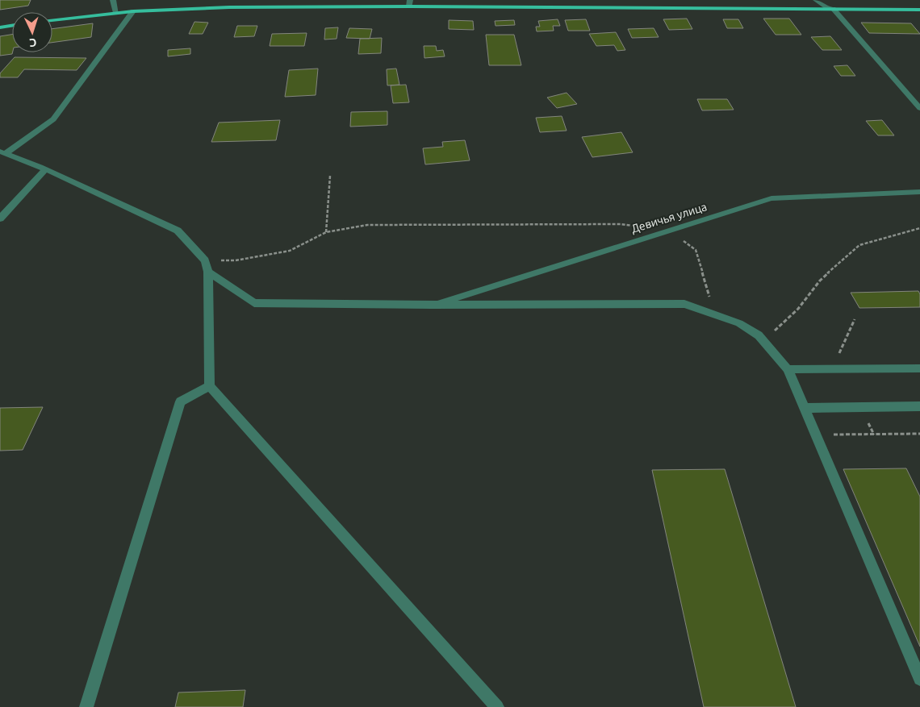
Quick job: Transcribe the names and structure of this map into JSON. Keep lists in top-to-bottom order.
{
  "streets": {
    "street": ["Девичья улица"]
  },
  "north": "bottom"
}
